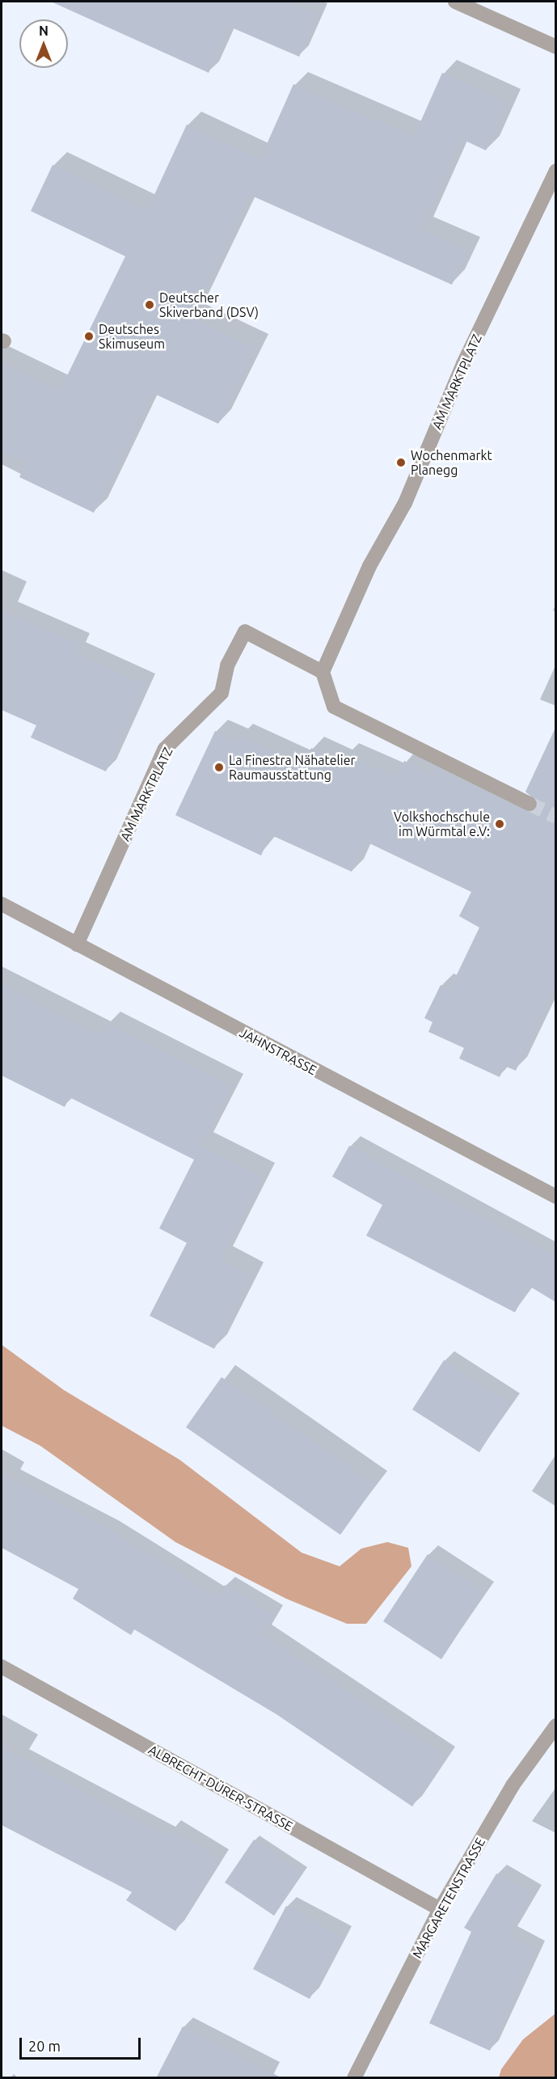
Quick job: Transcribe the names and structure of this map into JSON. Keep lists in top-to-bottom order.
{
  "streets": {
    "street": [
      "AM MARKTPLATZ",
      "JAHNSTRASSE",
      "ALBRECHT-DÜRER-STRASSE",
      "MARGARETENSTRASSE"
    ]
  },
  "crossings": [
    ["AM MARKTPLATZ", "JAHNSTRASSE"],
    ["ALBRECHT-DÜRER-STRASSE", "MARGARETENSTRASSE"]
  ],
  "places": [
    "Deutscher Skiverband (DSV)",
    "Deutsches Skimuseum",
    "Wochenmarkt Planegg",
    "La Finestra Nähatelier Raumausstattung",
    "Volkshochschule im Würmtal e.V:"
  ],
  "scale_bar": "20 m",
  "north": "top"
}
